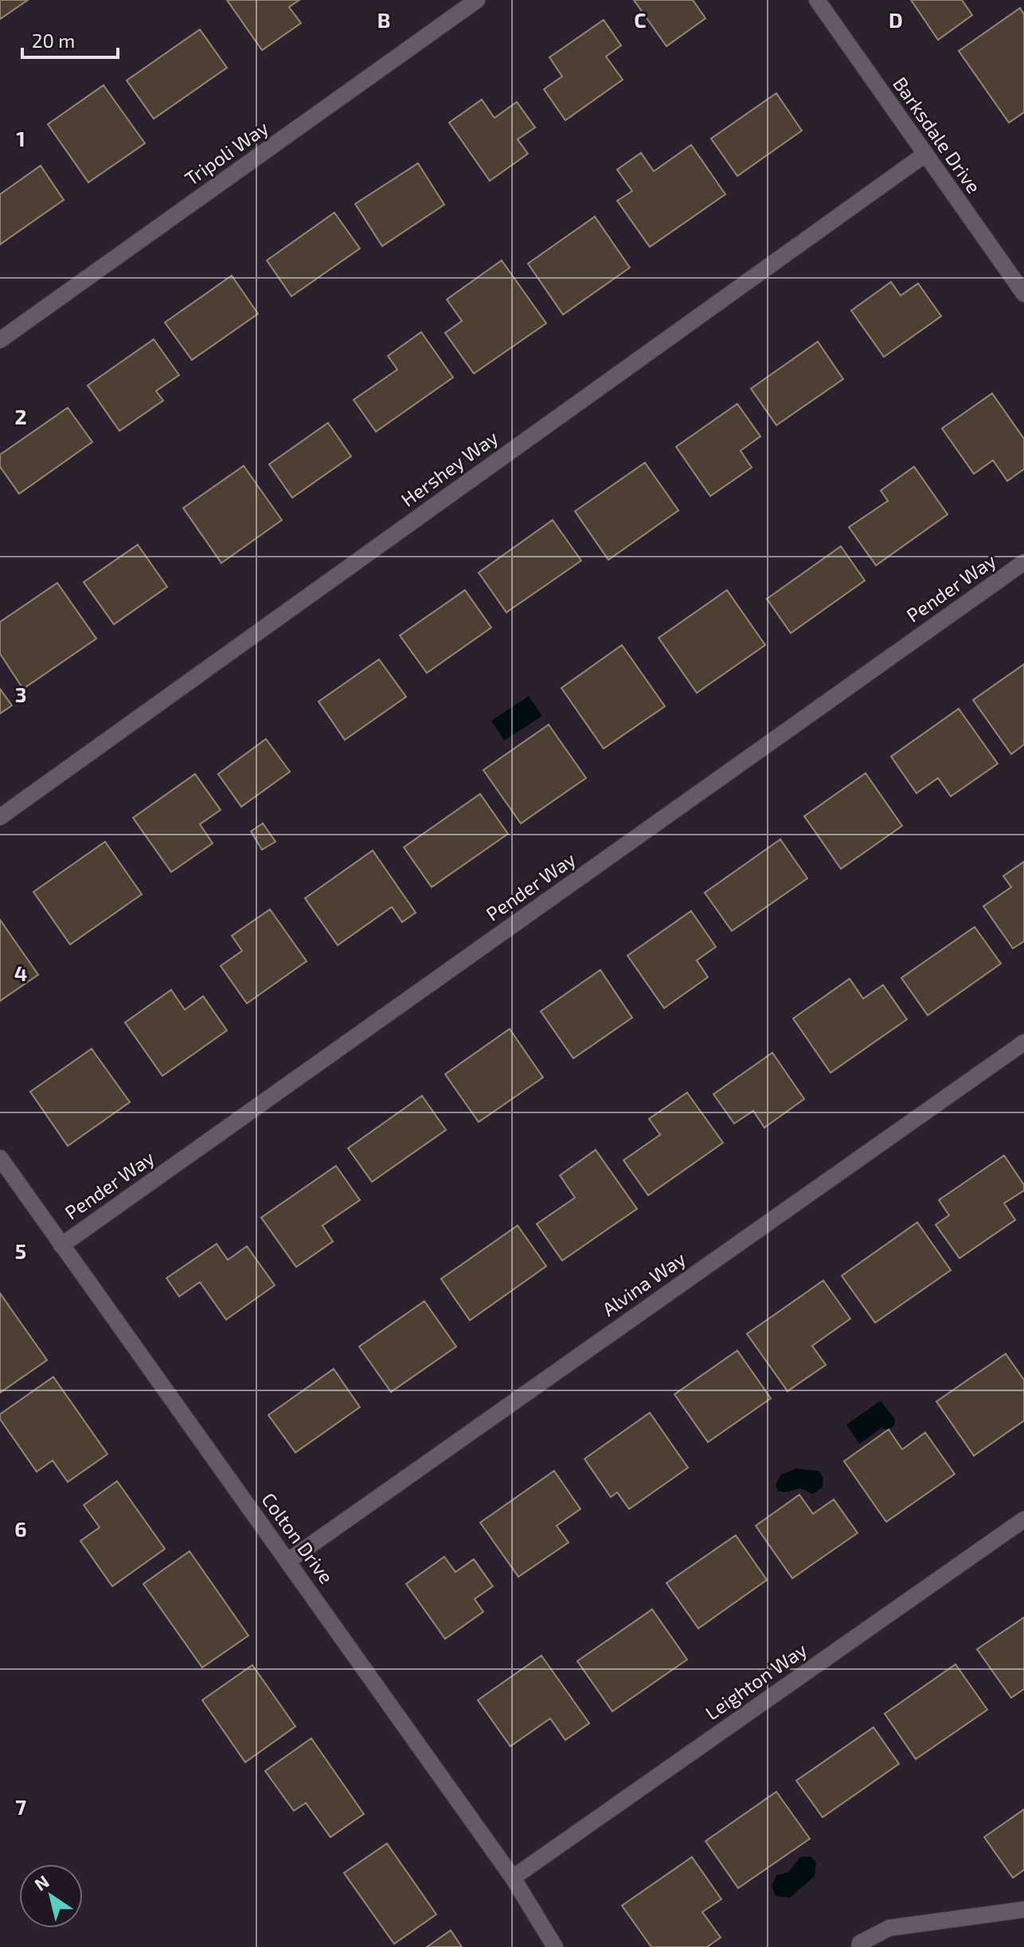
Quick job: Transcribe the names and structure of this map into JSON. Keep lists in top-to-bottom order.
{
  "streets": {
    "street": [
      "Barksdale Drive",
      "Tripoli Way",
      "Hershey Way",
      "Pender Way",
      "Alvina Way",
      "Colton Drive",
      "Leighton Way"
    ]
  },
  "crossings": [
    ["Barksdale Drive", "Hershey Way"],
    ["Pender Way", "Colton Drive"],
    ["Alvina Way", "Colton Drive"],
    ["Colton Drive", "Leighton Way"]
  ],
  "scale_bar": "20 m",
  "north": "top left",
  "grid": {
    "columns": ["B", "C", "D"],
    "rows": [
      "1",
      "2",
      "3",
      "4",
      "5",
      "6",
      "7"
    ]
  }
}
